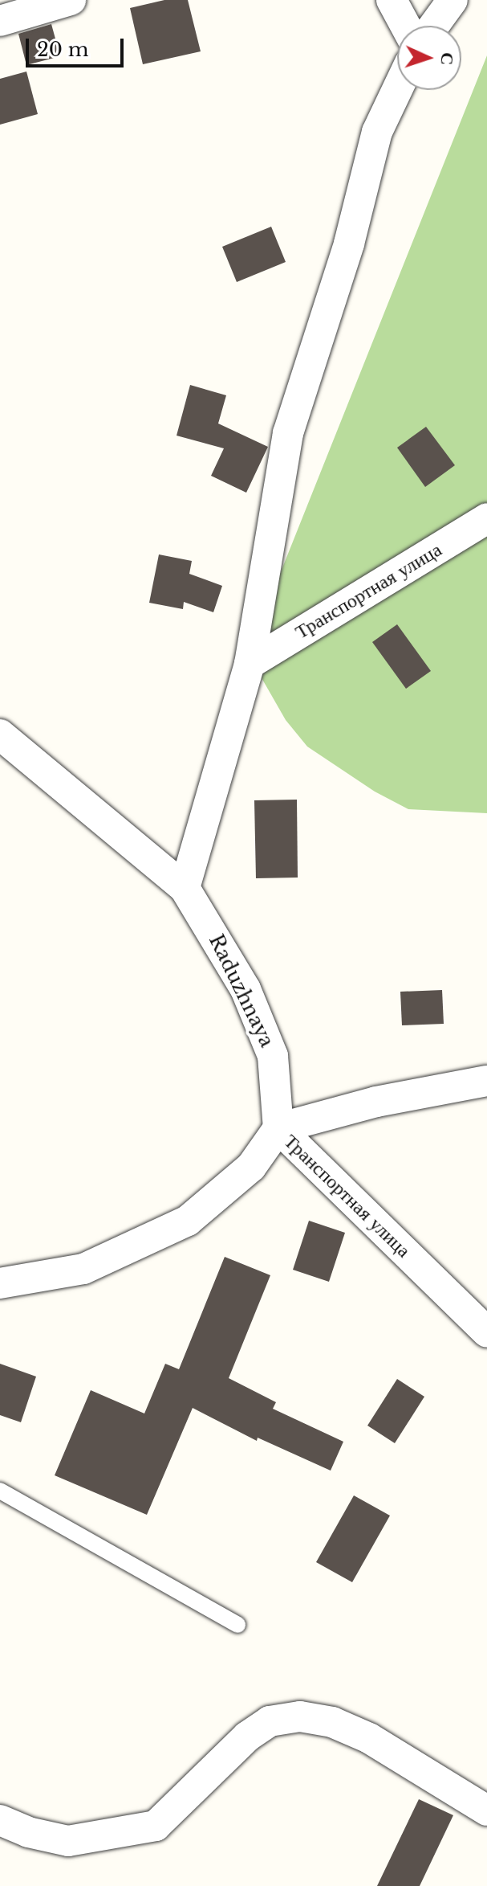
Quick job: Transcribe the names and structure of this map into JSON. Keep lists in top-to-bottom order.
{
  "streets": {
    "street": ["Транспортная улица", "Raduzhnaya"]
  },
  "crossings": [
    ["Транспортная улица", "Raduzhnaya"]
  ],
  "scale_bar": "20 m",
  "north": "right"
}
